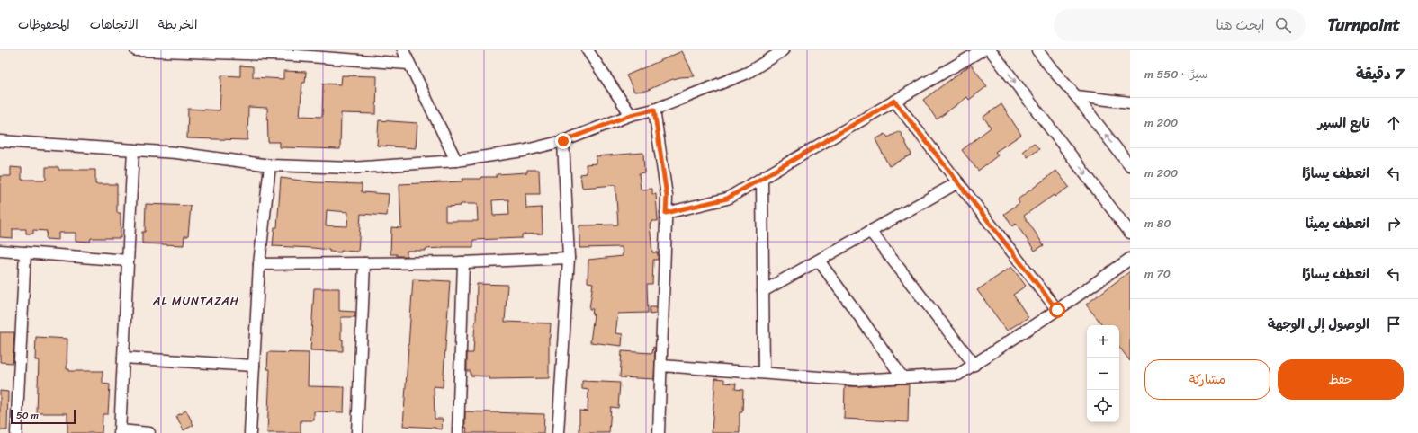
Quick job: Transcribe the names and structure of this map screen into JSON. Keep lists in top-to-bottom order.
{
  "districts": ["AL MUNTAZAH"],
  "scale_bar": "50 m",
  "page": {
    "header": "Turnpoint",
    "search": "ابحث هنا",
    "nav": ["الخريطة", "الاتجاهات", "المحفوظات"],
    "heading": ["7 دقيقة", "سيرًا · 550 m"],
    "list": [
      ["تابع السير", "200 m"],
      ["انعطف يسارًا", "200 m"],
      ["انعطف يمينًا", "80 m"],
      ["انعطف يسارًا", "70 m"],
      "الوصول إلى الوجهة"
    ],
    "map_buttons": ["+", "−"],
    "buttons": ["حفظ", "مشاركة"],
    "scale": "50 m"
  }
}
